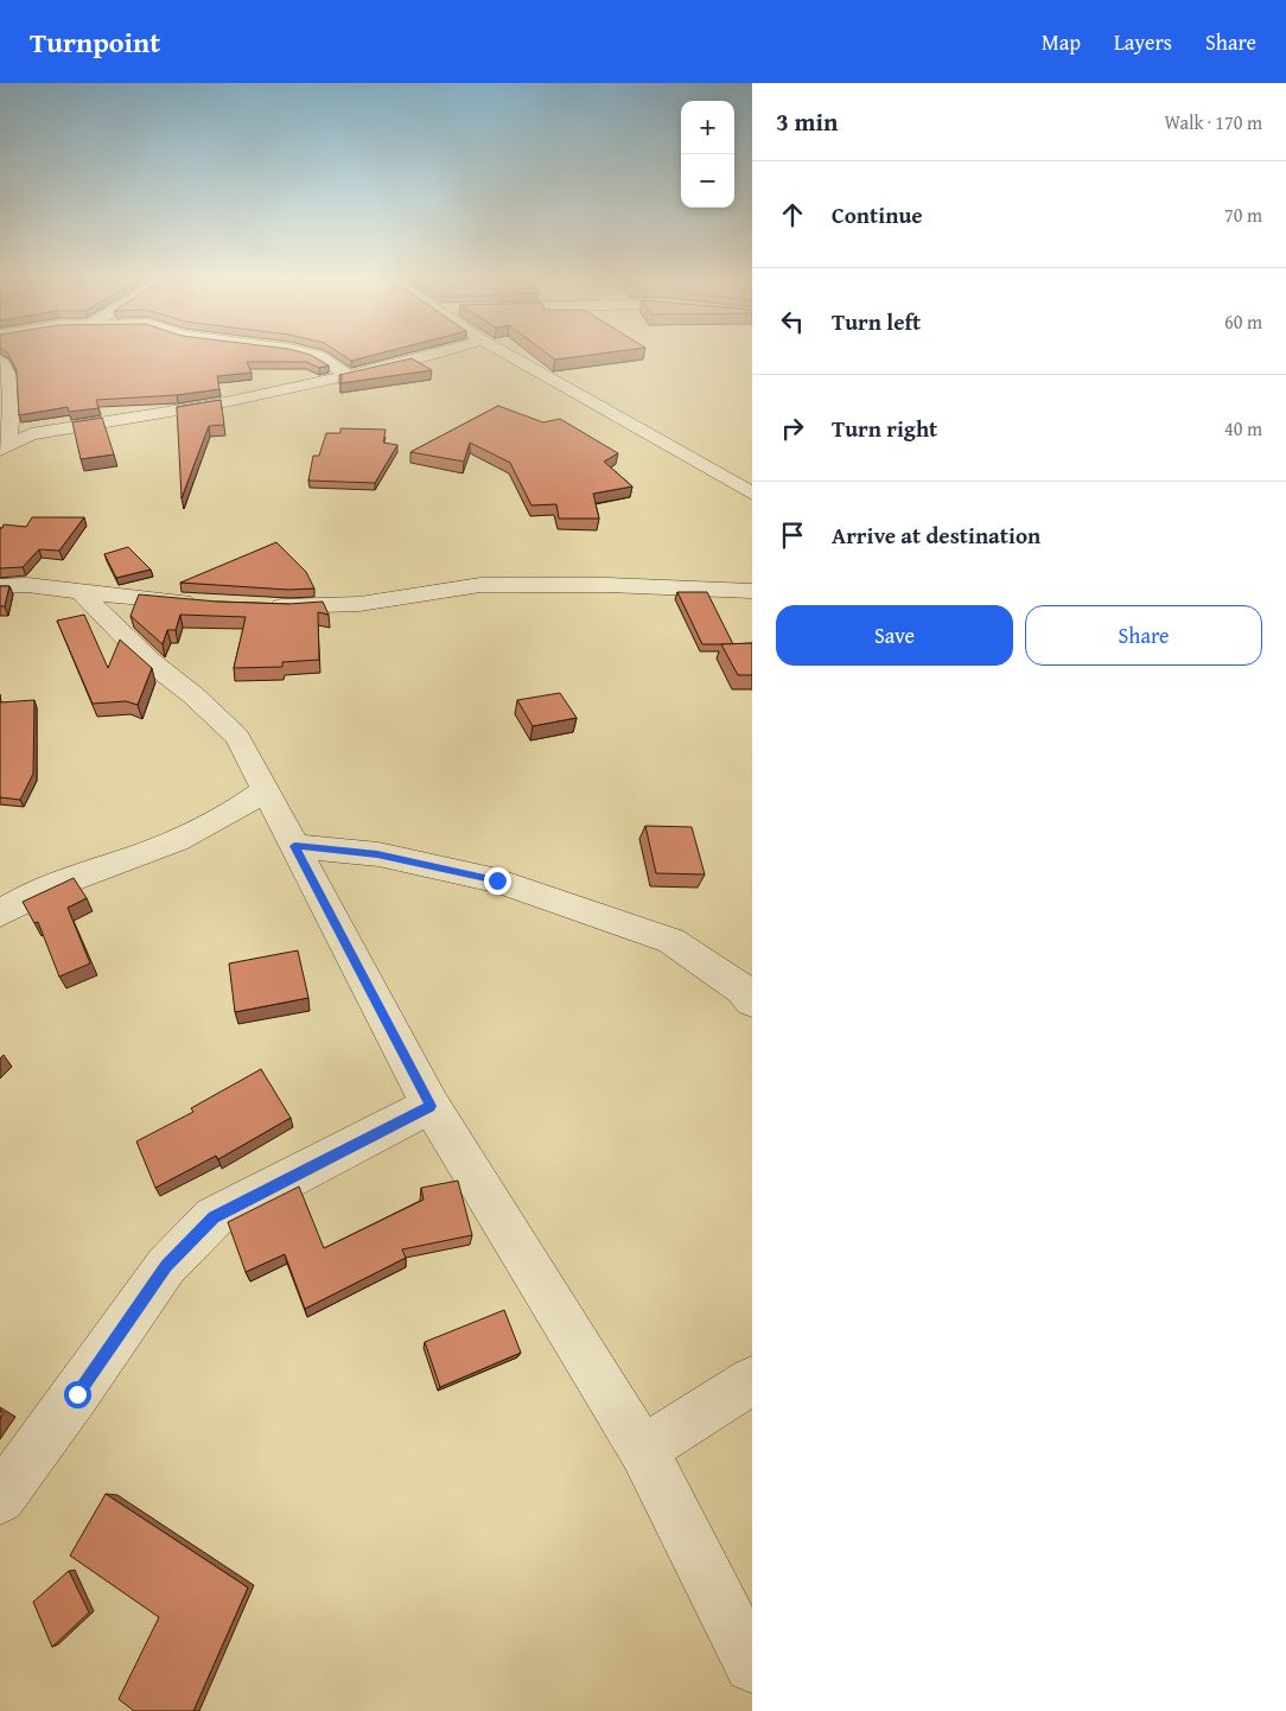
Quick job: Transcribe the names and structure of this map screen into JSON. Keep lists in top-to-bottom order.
{
  "page": {
    "header": "Turnpoint",
    "nav": ["Map", "Layers", "Share"],
    "heading": ["3 min", "Walk · 170 m"],
    "map_buttons": ["+", "−"],
    "list": [
      ["Continue", "70 m"],
      ["Turn left", "60 m"],
      ["Turn right", "40 m"],
      "Arrive at destination"
    ],
    "buttons": ["Save", "Share"]
  }
}
